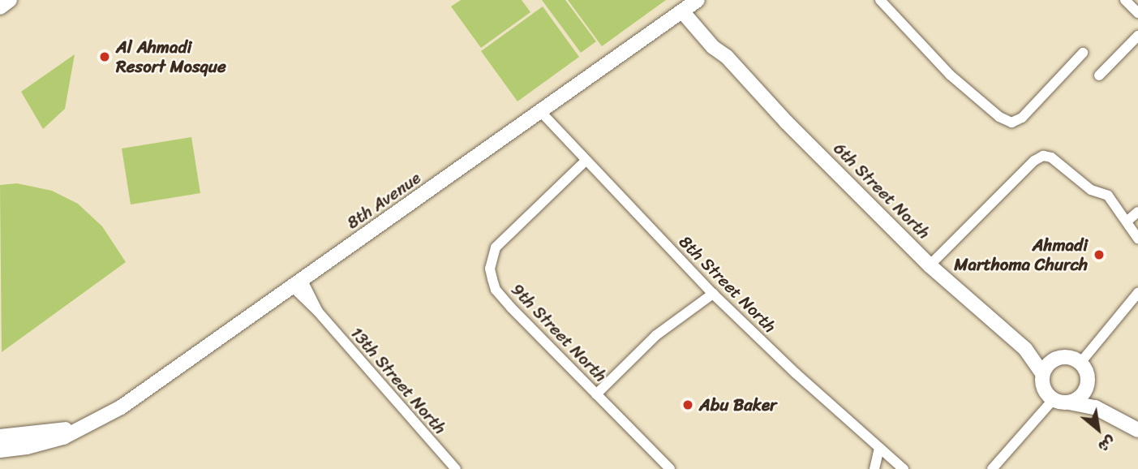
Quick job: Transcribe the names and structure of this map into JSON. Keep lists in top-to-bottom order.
{
  "streets": {
    "main road": ["6th Street North", "8th Avenue"],
    "street": ["8th Street North", "9th Street North", "13th Street North"]
  },
  "crossings": [
    ["6th Street North", "8th Avenue"],
    ["8th Avenue", "8th Street North"],
    ["8th Avenue", "13th Street North"],
    ["8th Street North", "9th Street North"]
  ],
  "places": ["Al Ahmadi Resort Mosque", "Ahmadi Marthoma Church", "Abu Baker"],
  "north": "bottom right"
}
